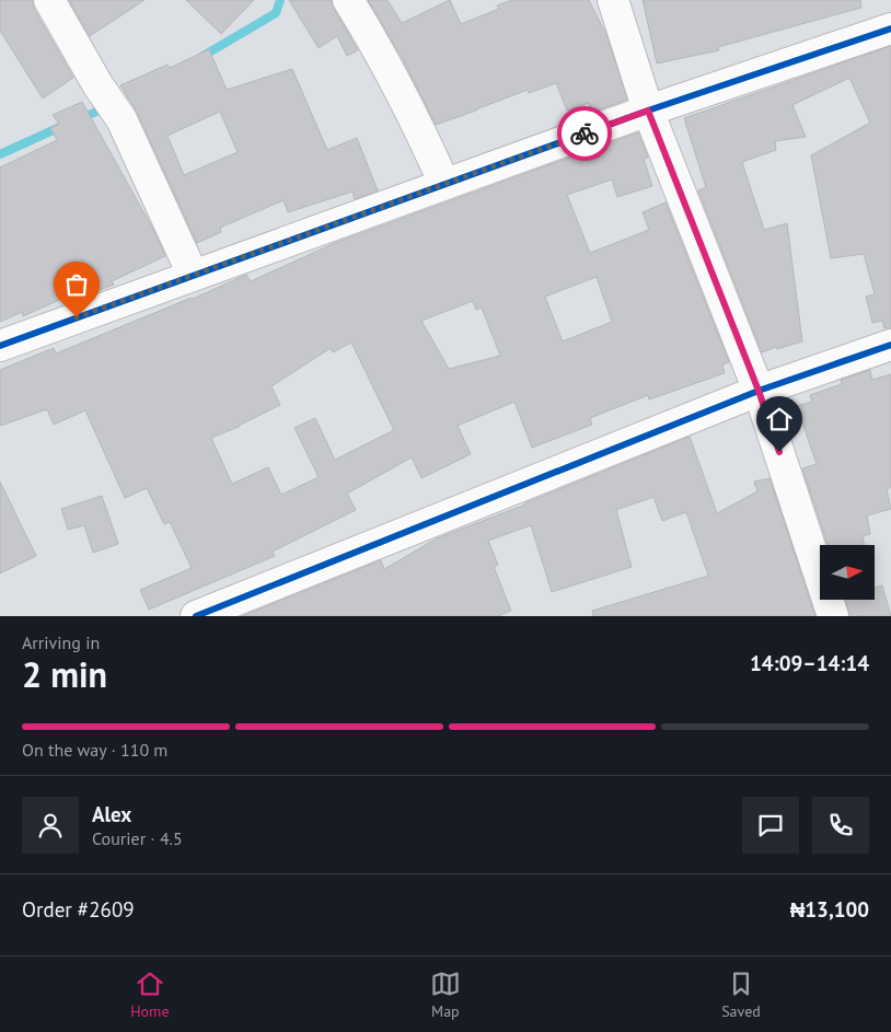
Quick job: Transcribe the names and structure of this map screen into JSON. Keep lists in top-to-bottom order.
{
  "north": "right",
  "page": {
    "heading": ["2 min", "Arriving in", "14:09–14:14"],
    "panel": [
      "Alex",
      "Courier · 4.5",
      "Order #2609",
      "₦13,100"
    ],
    "bar": "On the way · 110 m",
    "tabs": ["Home", "Map", "Saved"]
  }
}
